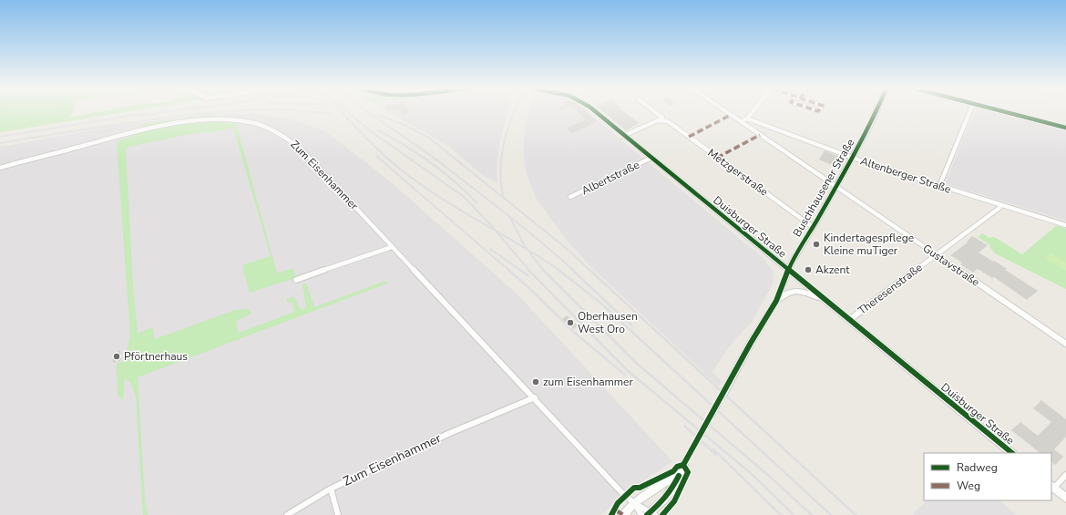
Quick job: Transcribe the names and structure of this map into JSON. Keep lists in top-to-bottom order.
{
  "streets": {
    "main road": ["Buschhausener Straße", "Duisburger Straße"],
    "street": [
      "Metzgerstraße",
      "Zum Eisenhammer",
      "Altenberger Straße",
      "Albertstraße",
      "Gustavstraße",
      "Theresenstraße"
    ]
  },
  "crossings": [
    ["Metzgerstraße", "Buschhausener Straße"],
    ["Altenberger Straße", "Buschhausener Straße"],
    ["Altenberger Straße", "Theresenstraße"],
    ["Albertstraße", "Duisburger Straße"],
    ["Buschhausener Straße", "Duisburger Straße"],
    ["Buschhausener Straße", "Gustavstraße"],
    ["Duisburger Straße", "Theresenstraße"],
    ["Gustavstraße", "Theresenstraße"]
  ],
  "places": [
    "Kindertagespflege Kleine muTiger",
    "Akzent",
    "Oberhausen West Oro",
    "Pförtnerhaus",
    "zum Eisenhammer"
  ],
  "legend": ["Radweg", "Weg"]
}
